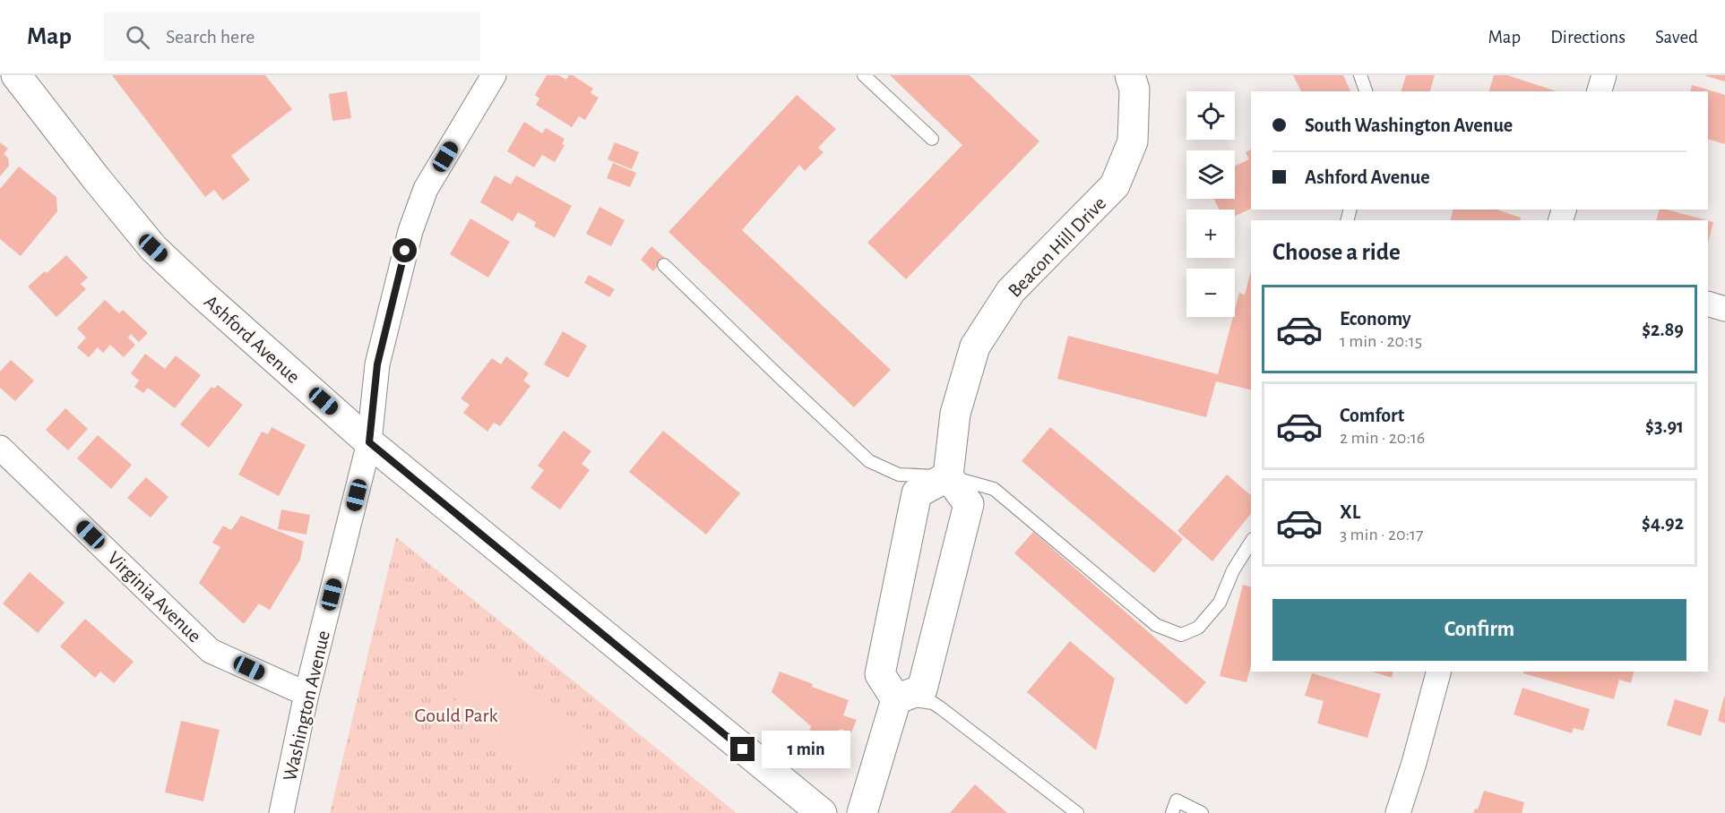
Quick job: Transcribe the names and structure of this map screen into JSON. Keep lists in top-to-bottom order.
{
  "streets": {
    "street": [
      "Beacon Hill Drive",
      "Ashford Avenue",
      "Virginia Avenue",
      "Washington Avenue"
    ]
  },
  "crossings": [
    ["Ashford Avenue", "Washington Avenue"],
    ["Virginia Avenue", "Washington Avenue"]
  ],
  "parks": ["Gould Park"],
  "page": {
    "header": "Map",
    "search": "Search here",
    "nav": ["Map", "Directions", "Saved"],
    "map_buttons": ["+", "−"],
    "banner": ["South Washington Avenue", "Ashford Avenue"],
    "heading": "Choose a ride",
    "list": [
      {
        "name": "Economy",
        "note": "1 min · 20:15",
        "value": "$2.89"
      },
      {
        "name": "Comfort",
        "note": "2 min · 20:16",
        "value": "$3.91"
      },
      {
        "name": "XL",
        "note": "3 min · 20:17",
        "value": "$4.92"
      }
    ],
    "buttons": "Confirm",
    "bubble": "1 min"
  }
}
